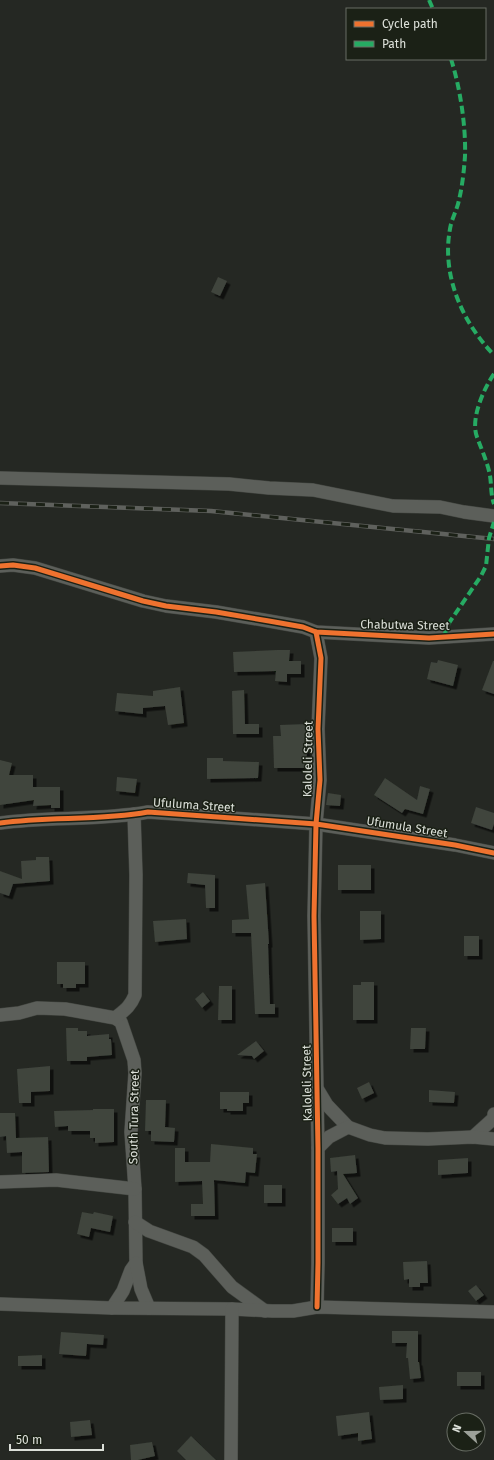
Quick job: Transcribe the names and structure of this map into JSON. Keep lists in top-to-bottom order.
{
  "streets": {
    "street": [
      "Chabutwa Street",
      "Kaloleli Street",
      "Ufuluma Street",
      "Ufumula Street",
      "South Tura Street"
    ]
  },
  "crossings": [
    ["Chabutwa Street", "Kaloleli Street"],
    ["Kaloleli Street", "Ufuluma Street"],
    ["Kaloleli Street", "Ufumula Street"],
    ["Ufuluma Street", "Ufumula Street"]
  ],
  "legend": ["Cycle path", "Path"],
  "scale_bar": "50 m",
  "north": "left"
}
